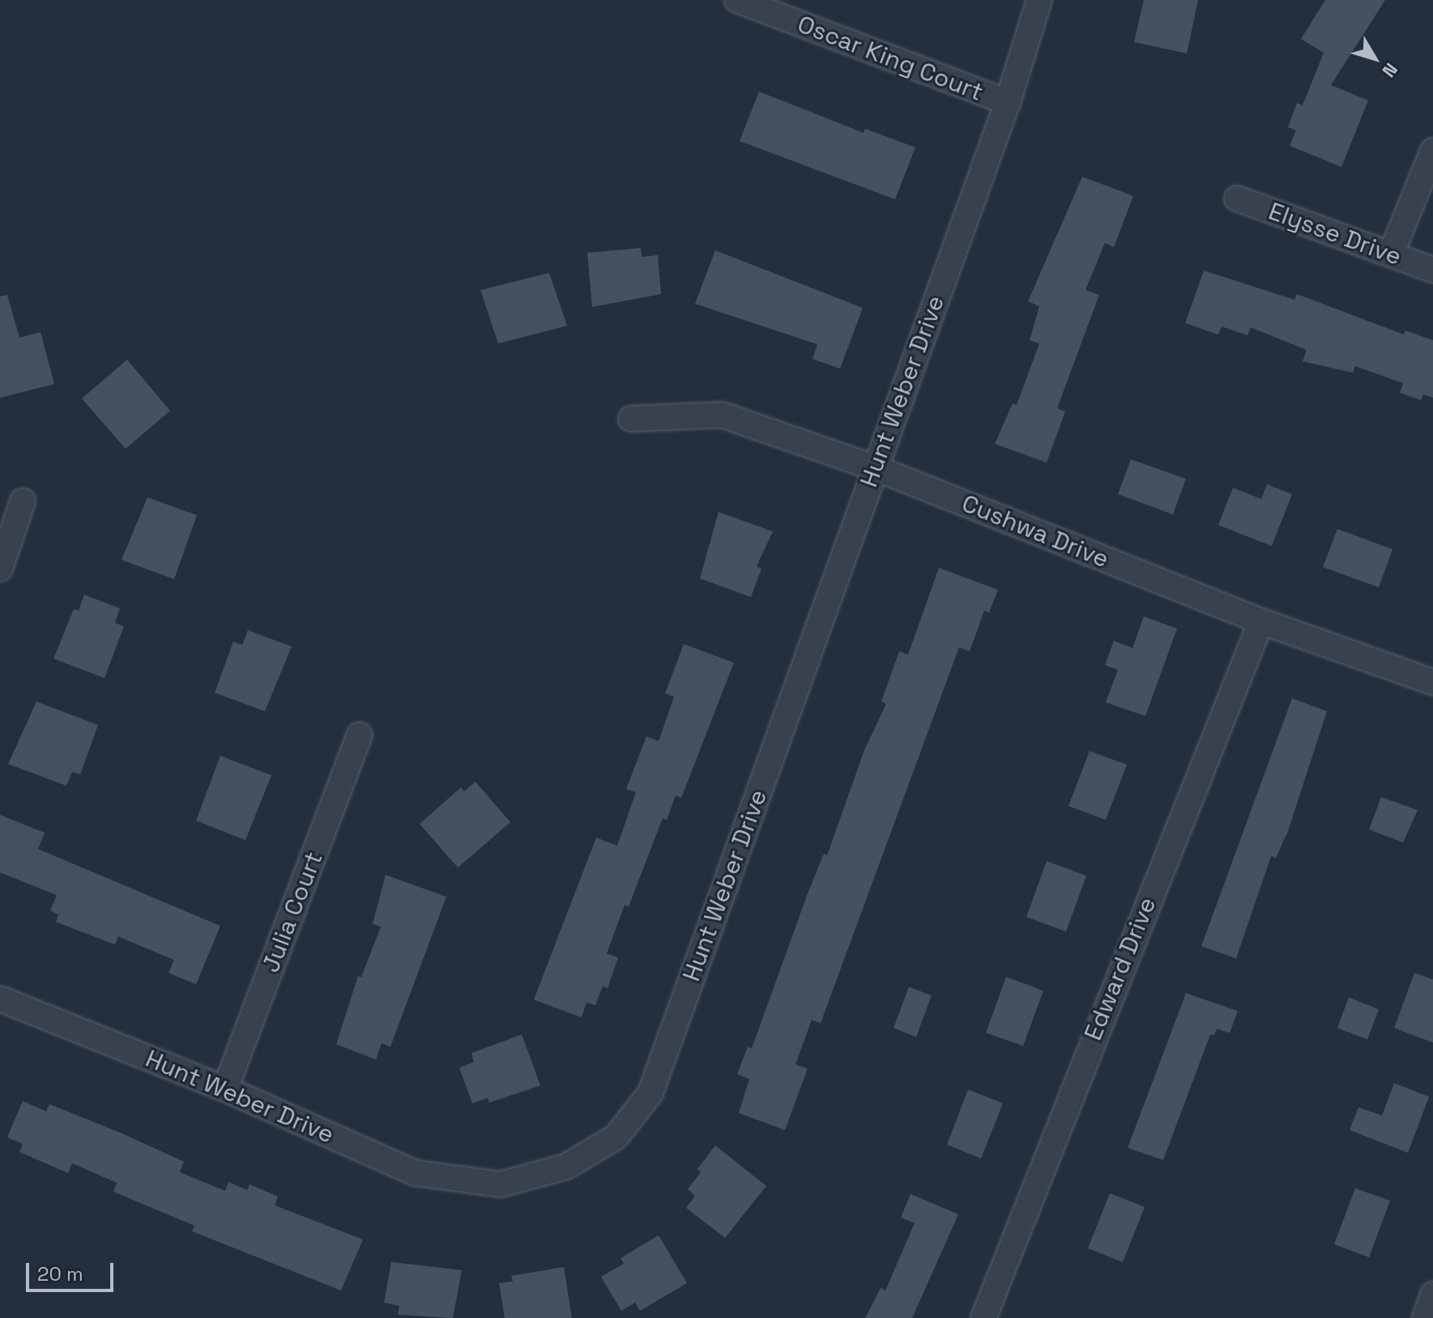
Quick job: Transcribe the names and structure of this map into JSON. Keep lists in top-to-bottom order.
{
  "streets": {
    "street": [
      "Oscar King Court",
      "Elysse Drive",
      "Hunt Weber Drive",
      "Cushwa Drive",
      "Julia Court",
      "Edward Drive"
    ]
  },
  "crossings": [
    ["Oscar King Court", "Hunt Weber Drive"],
    ["Hunt Weber Drive", "Cushwa Drive"],
    ["Hunt Weber Drive", "Julia Court"],
    ["Cushwa Drive", "Edward Drive"]
  ],
  "scale_bar": "20 m",
  "north": "bottom right"
}
